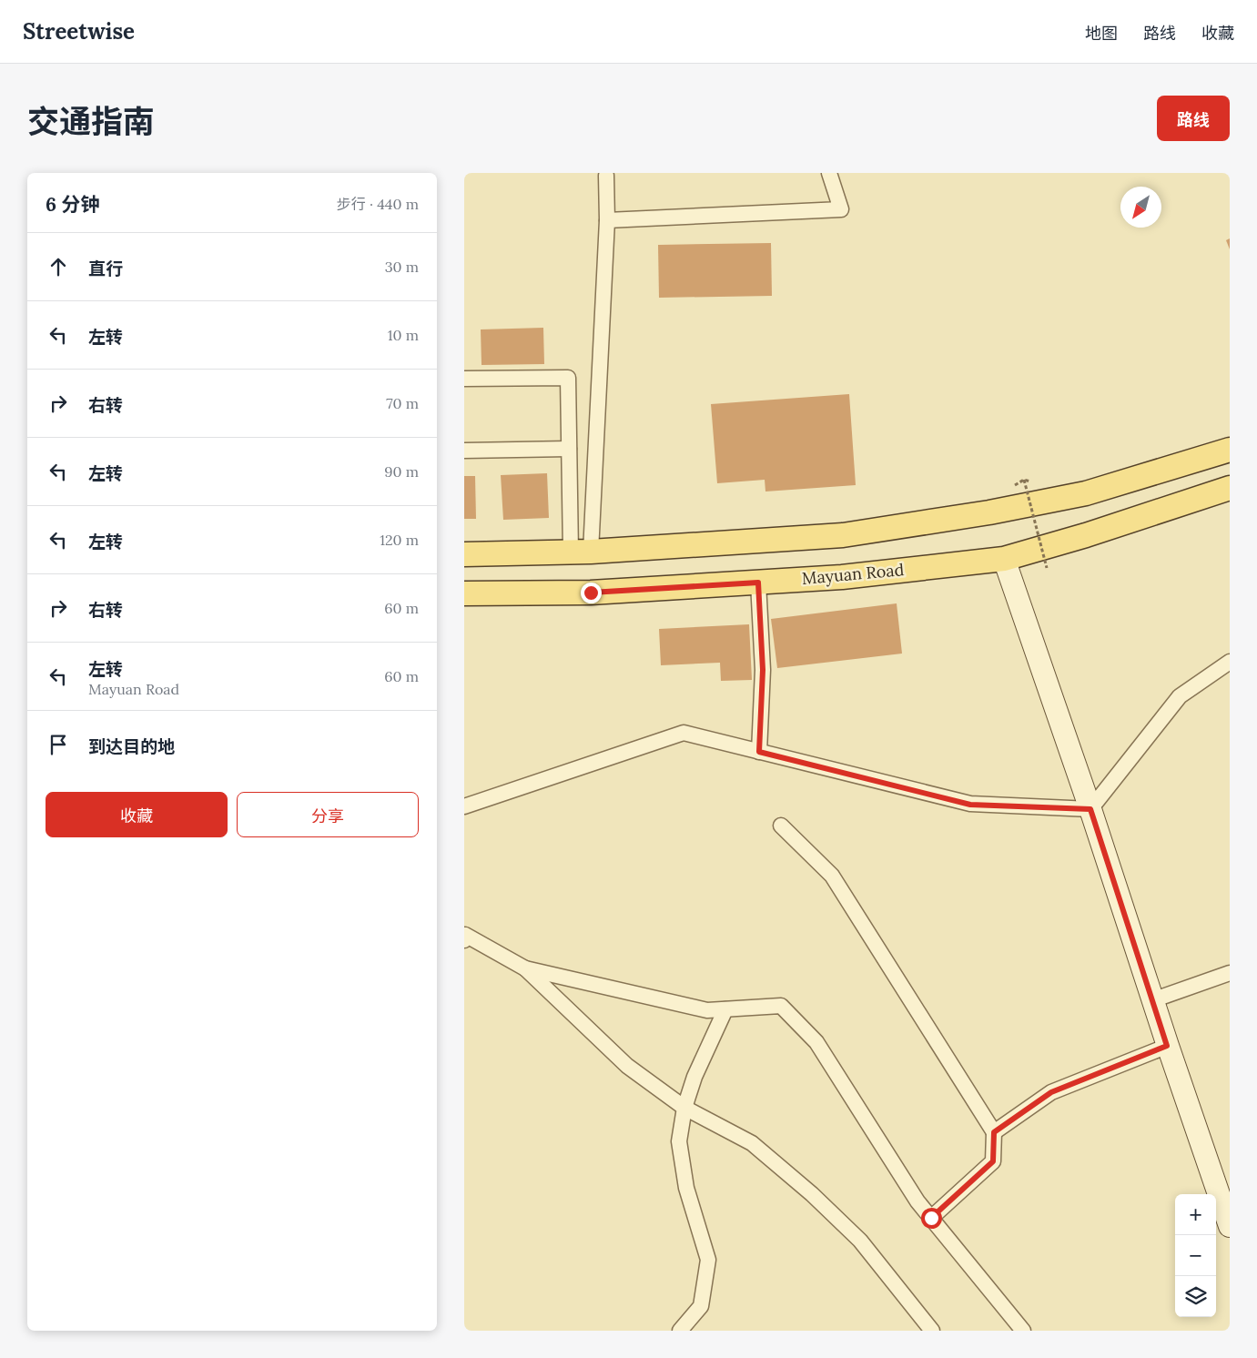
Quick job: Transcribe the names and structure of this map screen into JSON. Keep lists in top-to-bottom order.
{
  "streets": {
    "main road": ["Mayuan Road"]
  },
  "north": "bottom left",
  "page": {
    "header": "Streetwise",
    "nav": ["地图", "路线", "收藏"],
    "title": "交通指南",
    "buttons": [
      "路线",
      ["收藏", "分享"]
    ],
    "heading": ["6 分钟", "步行 · 440 m"],
    "list": [
      ["直行", "30 m"],
      ["左转", "10 m"],
      ["右转", "70 m"],
      ["左转", "90 m"],
      ["左转", "120 m"],
      ["右转", "60 m"],
      ["左转", "Mayuan Road", "60 m"],
      "到达目的地"
    ],
    "map_buttons": ["+", "−"]
  }
}
